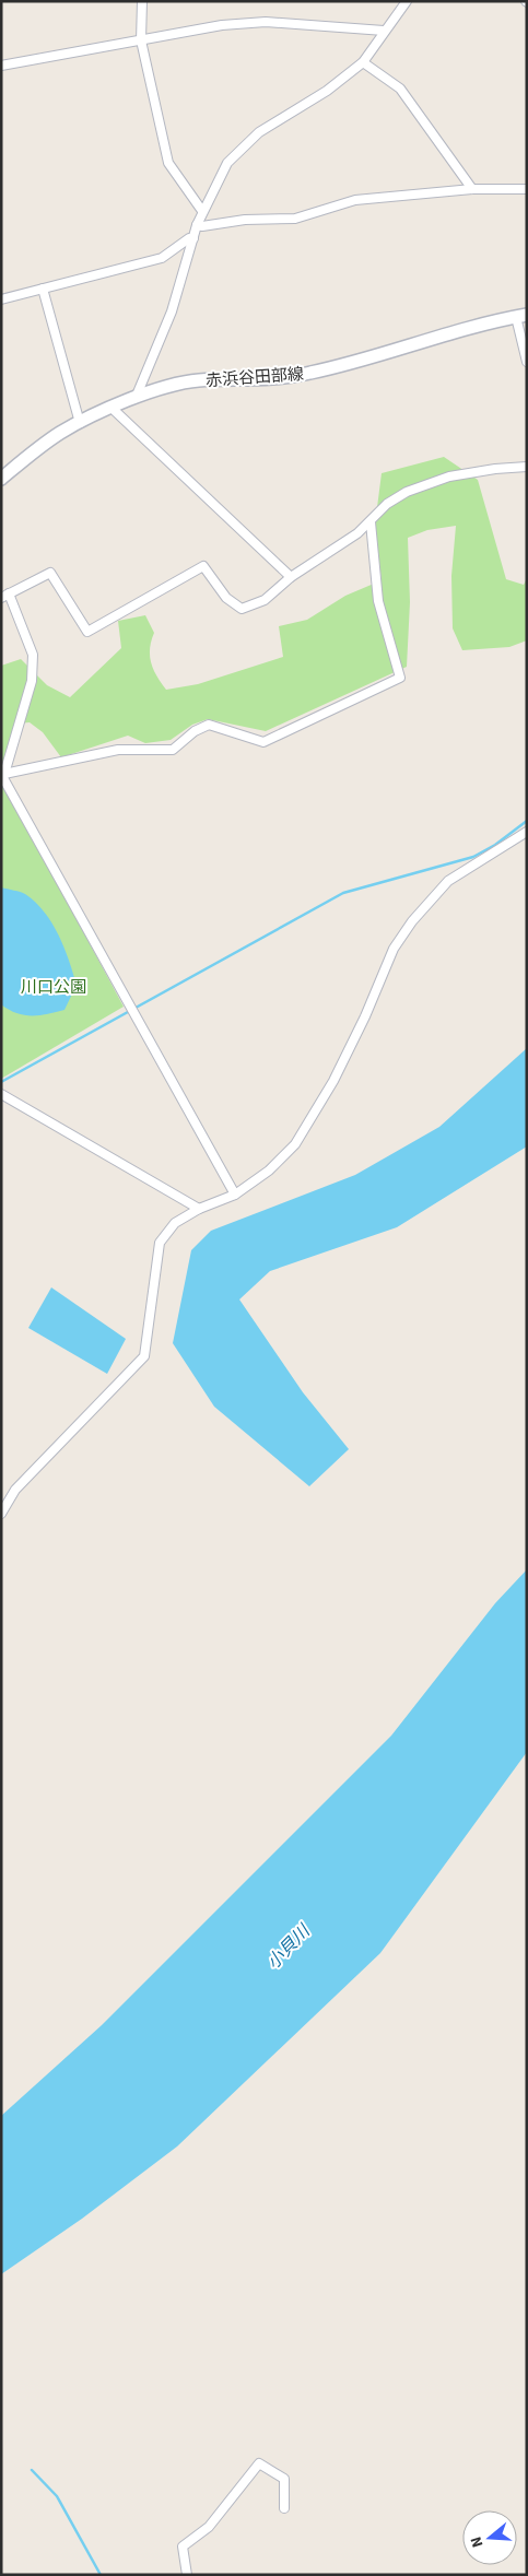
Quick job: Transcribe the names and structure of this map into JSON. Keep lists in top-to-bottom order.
{
  "streets": {
    "main road": ["赤浜谷田部線"]
  },
  "water": ["小貝川"],
  "parks": ["川口公園"],
  "north": "left"
}
